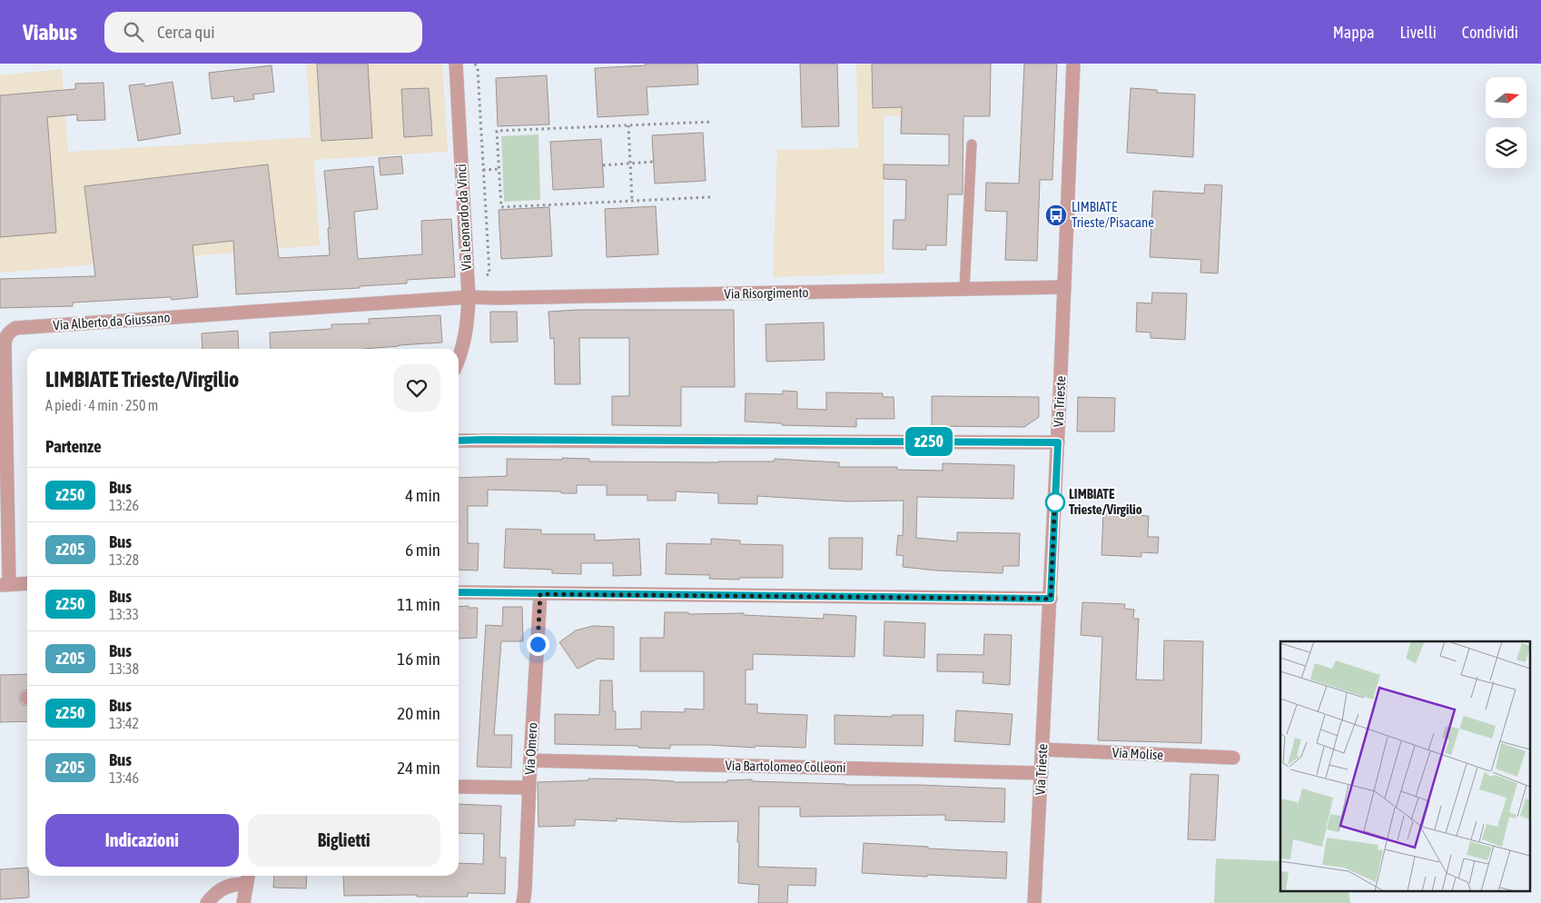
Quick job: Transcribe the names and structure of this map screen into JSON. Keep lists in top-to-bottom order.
{
  "streets": {
    "street": [
      "Via Leonardo da Vinci",
      "Via Risorgimento",
      "Via Alberto da Giussano",
      "Via Trieste",
      "Via Omero",
      "Via Molise",
      "Via Bartolomeo Colleoni"
    ]
  },
  "crossings": [
    ["Via Leonardo da Vinci", "Via Risorgimento"],
    ["Via Leonardo da Vinci", "Via Alberto da Giussano"],
    ["Via Risorgimento", "Via Alberto da Giussano"],
    ["Via Risorgimento", "Via Trieste"],
    ["Via Trieste", "Via Molise"],
    ["Via Trieste", "Via Bartolomeo Colleoni"],
    ["Via Omero", "Via Bartolomeo Colleoni"]
  ],
  "places": {
    "bus stop": ["LIMBIATE Trieste/Pisacane"],
    "other": ["LIMBIATE Trieste/Virgilio"]
  },
  "lines": ["bus line z250"],
  "north": "right",
  "page": {
    "header": "Viabus",
    "search": "Cerca qui",
    "nav": ["Mappa", "Livelli", "Condividi"],
    "on_map": "z250",
    "heading": [
      ["LIMBIATE Trieste/Virgilio", "A piedi · 4 min · 250 m"],
      "Partenze"
    ],
    "list": [
      {
        "mark": "z250",
        "name": "Bus",
        "note": "13:26",
        "value": "4 min"
      },
      {
        "mark": "z205",
        "name": "Bus",
        "note": "13:28",
        "value": "6 min"
      },
      {
        "mark": "z250",
        "name": "Bus",
        "note": "13:33",
        "value": "11 min"
      },
      {
        "mark": "z205",
        "name": "Bus",
        "note": "13:38",
        "value": "16 min"
      },
      {
        "mark": "z250",
        "name": "Bus",
        "note": "13:42",
        "value": "20 min"
      },
      {
        "mark": "z205",
        "name": "Bus",
        "note": "13:46",
        "value": "24 min"
      }
    ],
    "buttons": ["Indicazioni", "Biglietti"]
  }
}
